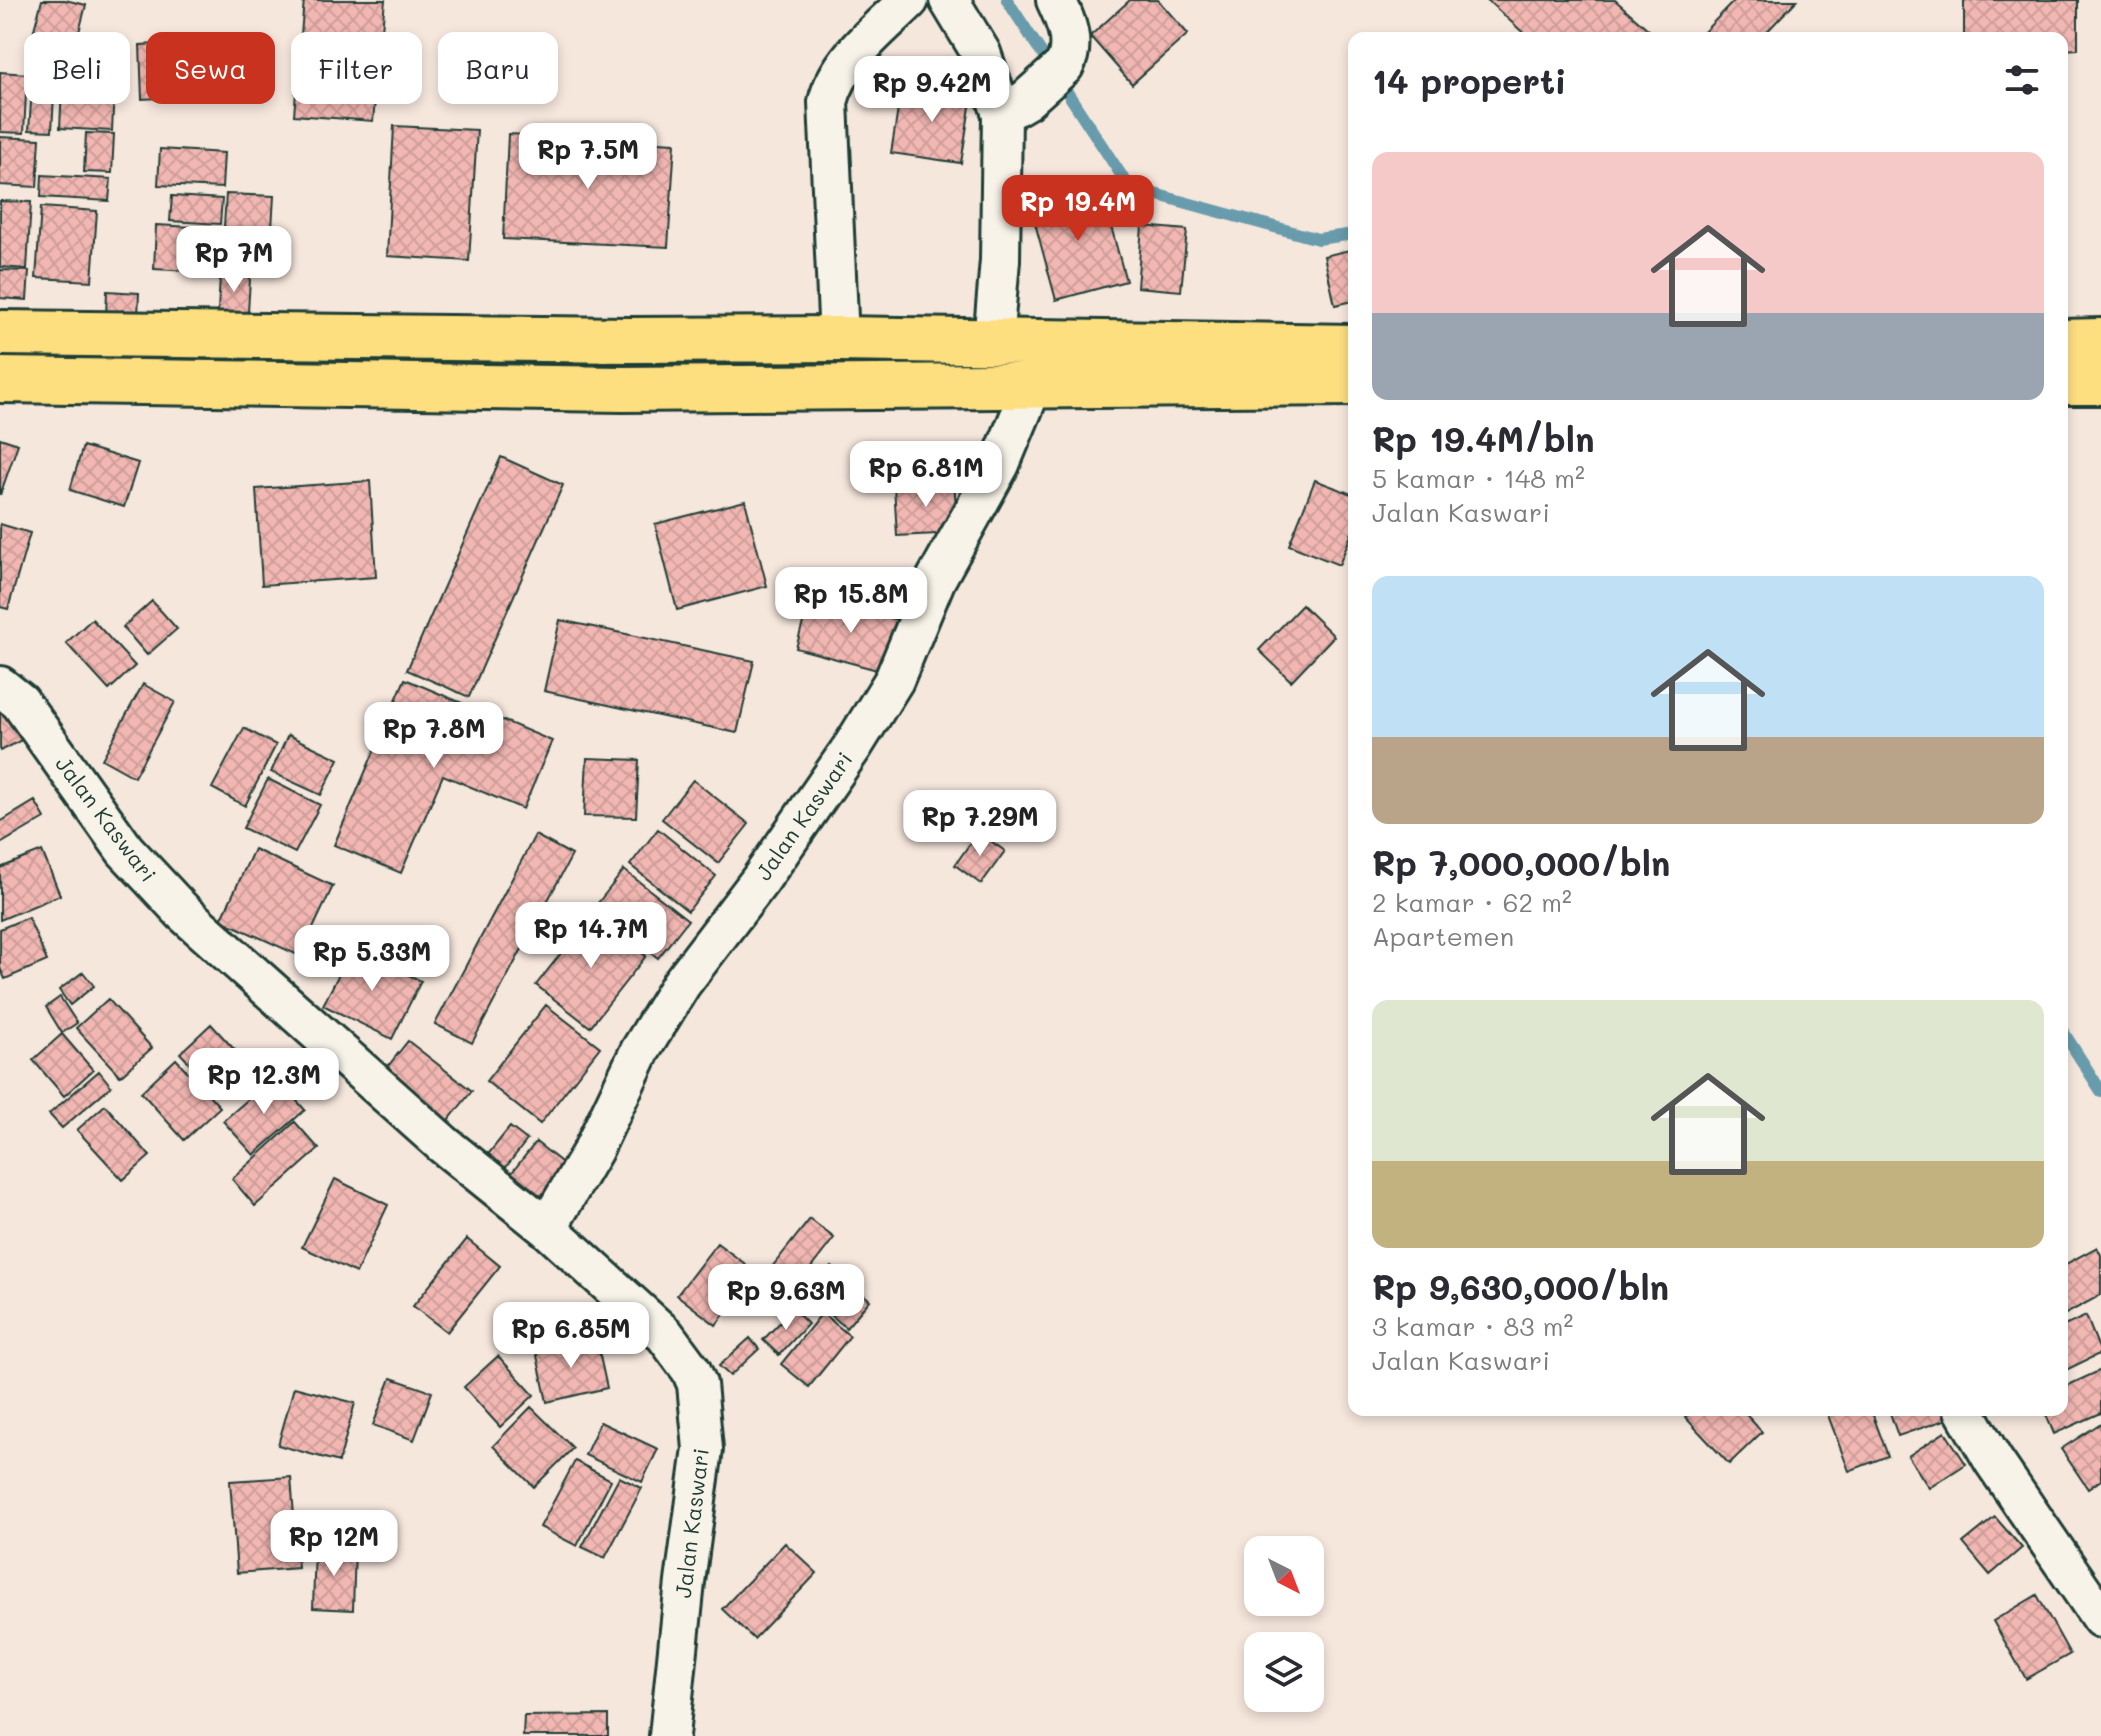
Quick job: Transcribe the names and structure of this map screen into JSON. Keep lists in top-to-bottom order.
{
  "streets": {
    "street": ["Jalan Kaswari"]
  },
  "north": "bottom right",
  "page": {
    "chip": [
      "Beli",
      "Sewa",
      "Filter",
      "Baru"
    ],
    "heading": "14 properti",
    "price": [
      "Rp 9.42M",
      "Rp 7.5M",
      "Rp 19.4M",
      "Rp 7M",
      "Rp 6.81M",
      "Rp 15.8M",
      "Rp 7.8M",
      "Rp 7.29M",
      "Rp 14.7M",
      "Rp 5.33M",
      "Rp 12.3M",
      "Rp 9.63M",
      "Rp 6.85M",
      "Rp 12M"
    ],
    "list": [
      {
        "name": "Rp 19.4M/bln",
        "note": "5 kamar · 148 m² · Jalan Kaswari"
      },
      {
        "name": "Rp 7,000,000/bln",
        "note": "2 kamar · 62 m² · Apartemen"
      },
      {
        "name": "Rp 9,630,000/bln",
        "note": "3 kamar · 83 m² · Jalan Kaswari"
      }
    ]
  }
}
